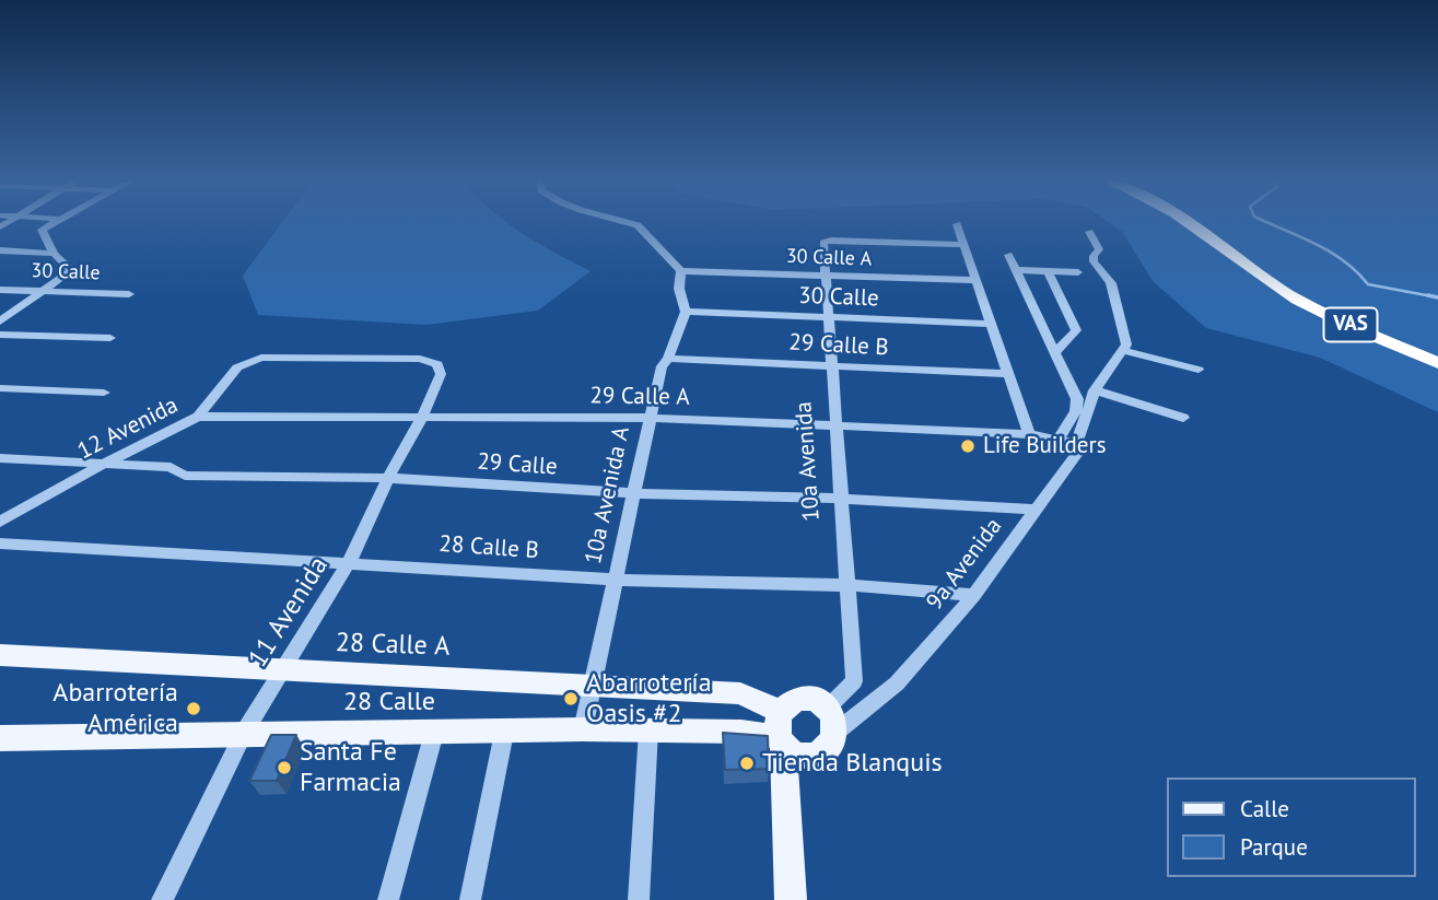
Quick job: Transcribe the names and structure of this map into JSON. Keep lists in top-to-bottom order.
{
  "streets": {
    "highway": ["VAS"],
    "main road": ["28 Calle A", "28 Calle"],
    "street": [
      "30 Calle A",
      "30 Calle",
      "29 Calle B",
      "29 Calle A",
      "12 Avenida",
      "10a Avenida",
      "29 Calle",
      "10a Avenida A",
      "28 Calle B",
      "9a Avenida",
      "11 Avenida"
    ]
  },
  "crossings": [
    ["30 Calle A", "10a Avenida"],
    ["30 Calle A", "10a Avenida A"],
    ["30 Calle", "10a Avenida"],
    ["30 Calle", "10a Avenida A"],
    ["29 Calle B", "10a Avenida"],
    ["29 Calle B", "10a Avenida A"],
    ["29 Calle A", "12 Avenida"],
    ["29 Calle A", "10a Avenida"],
    ["29 Calle A", "10a Avenida A"],
    ["29 Calle A", "9a Avenida"],
    ["29 Calle A", "11 Avenida"],
    ["12 Avenida", "29 Calle"],
    ["12 Avenida", "11 Avenida"],
    ["10a Avenida", "29 Calle"],
    ["10a Avenida", "28 Calle B"],
    ["29 Calle", "10a Avenida A"],
    ["29 Calle", "9a Avenida"],
    ["29 Calle", "11 Avenida"],
    ["10a Avenida A", "28 Calle B"],
    ["10a Avenida A", "28 Calle A"],
    ["10a Avenida A", "28 Calle"],
    ["28 Calle B", "9a Avenida"],
    ["28 Calle B", "11 Avenida"],
    ["9a Avenida", "28 Calle A"],
    ["9a Avenida", "28 Calle"],
    ["11 Avenida", "28 Calle A"],
    ["11 Avenida", "28 Calle"],
    ["28 Calle A", "28 Calle"]
  ],
  "places": [
    "Life Builders",
    "Abarrotería Oasis #2",
    "Abarrotería América",
    "Tienda Blanquis",
    "Santa Fe Farmacia"
  ],
  "legend": ["Calle", "Parque"]
}
